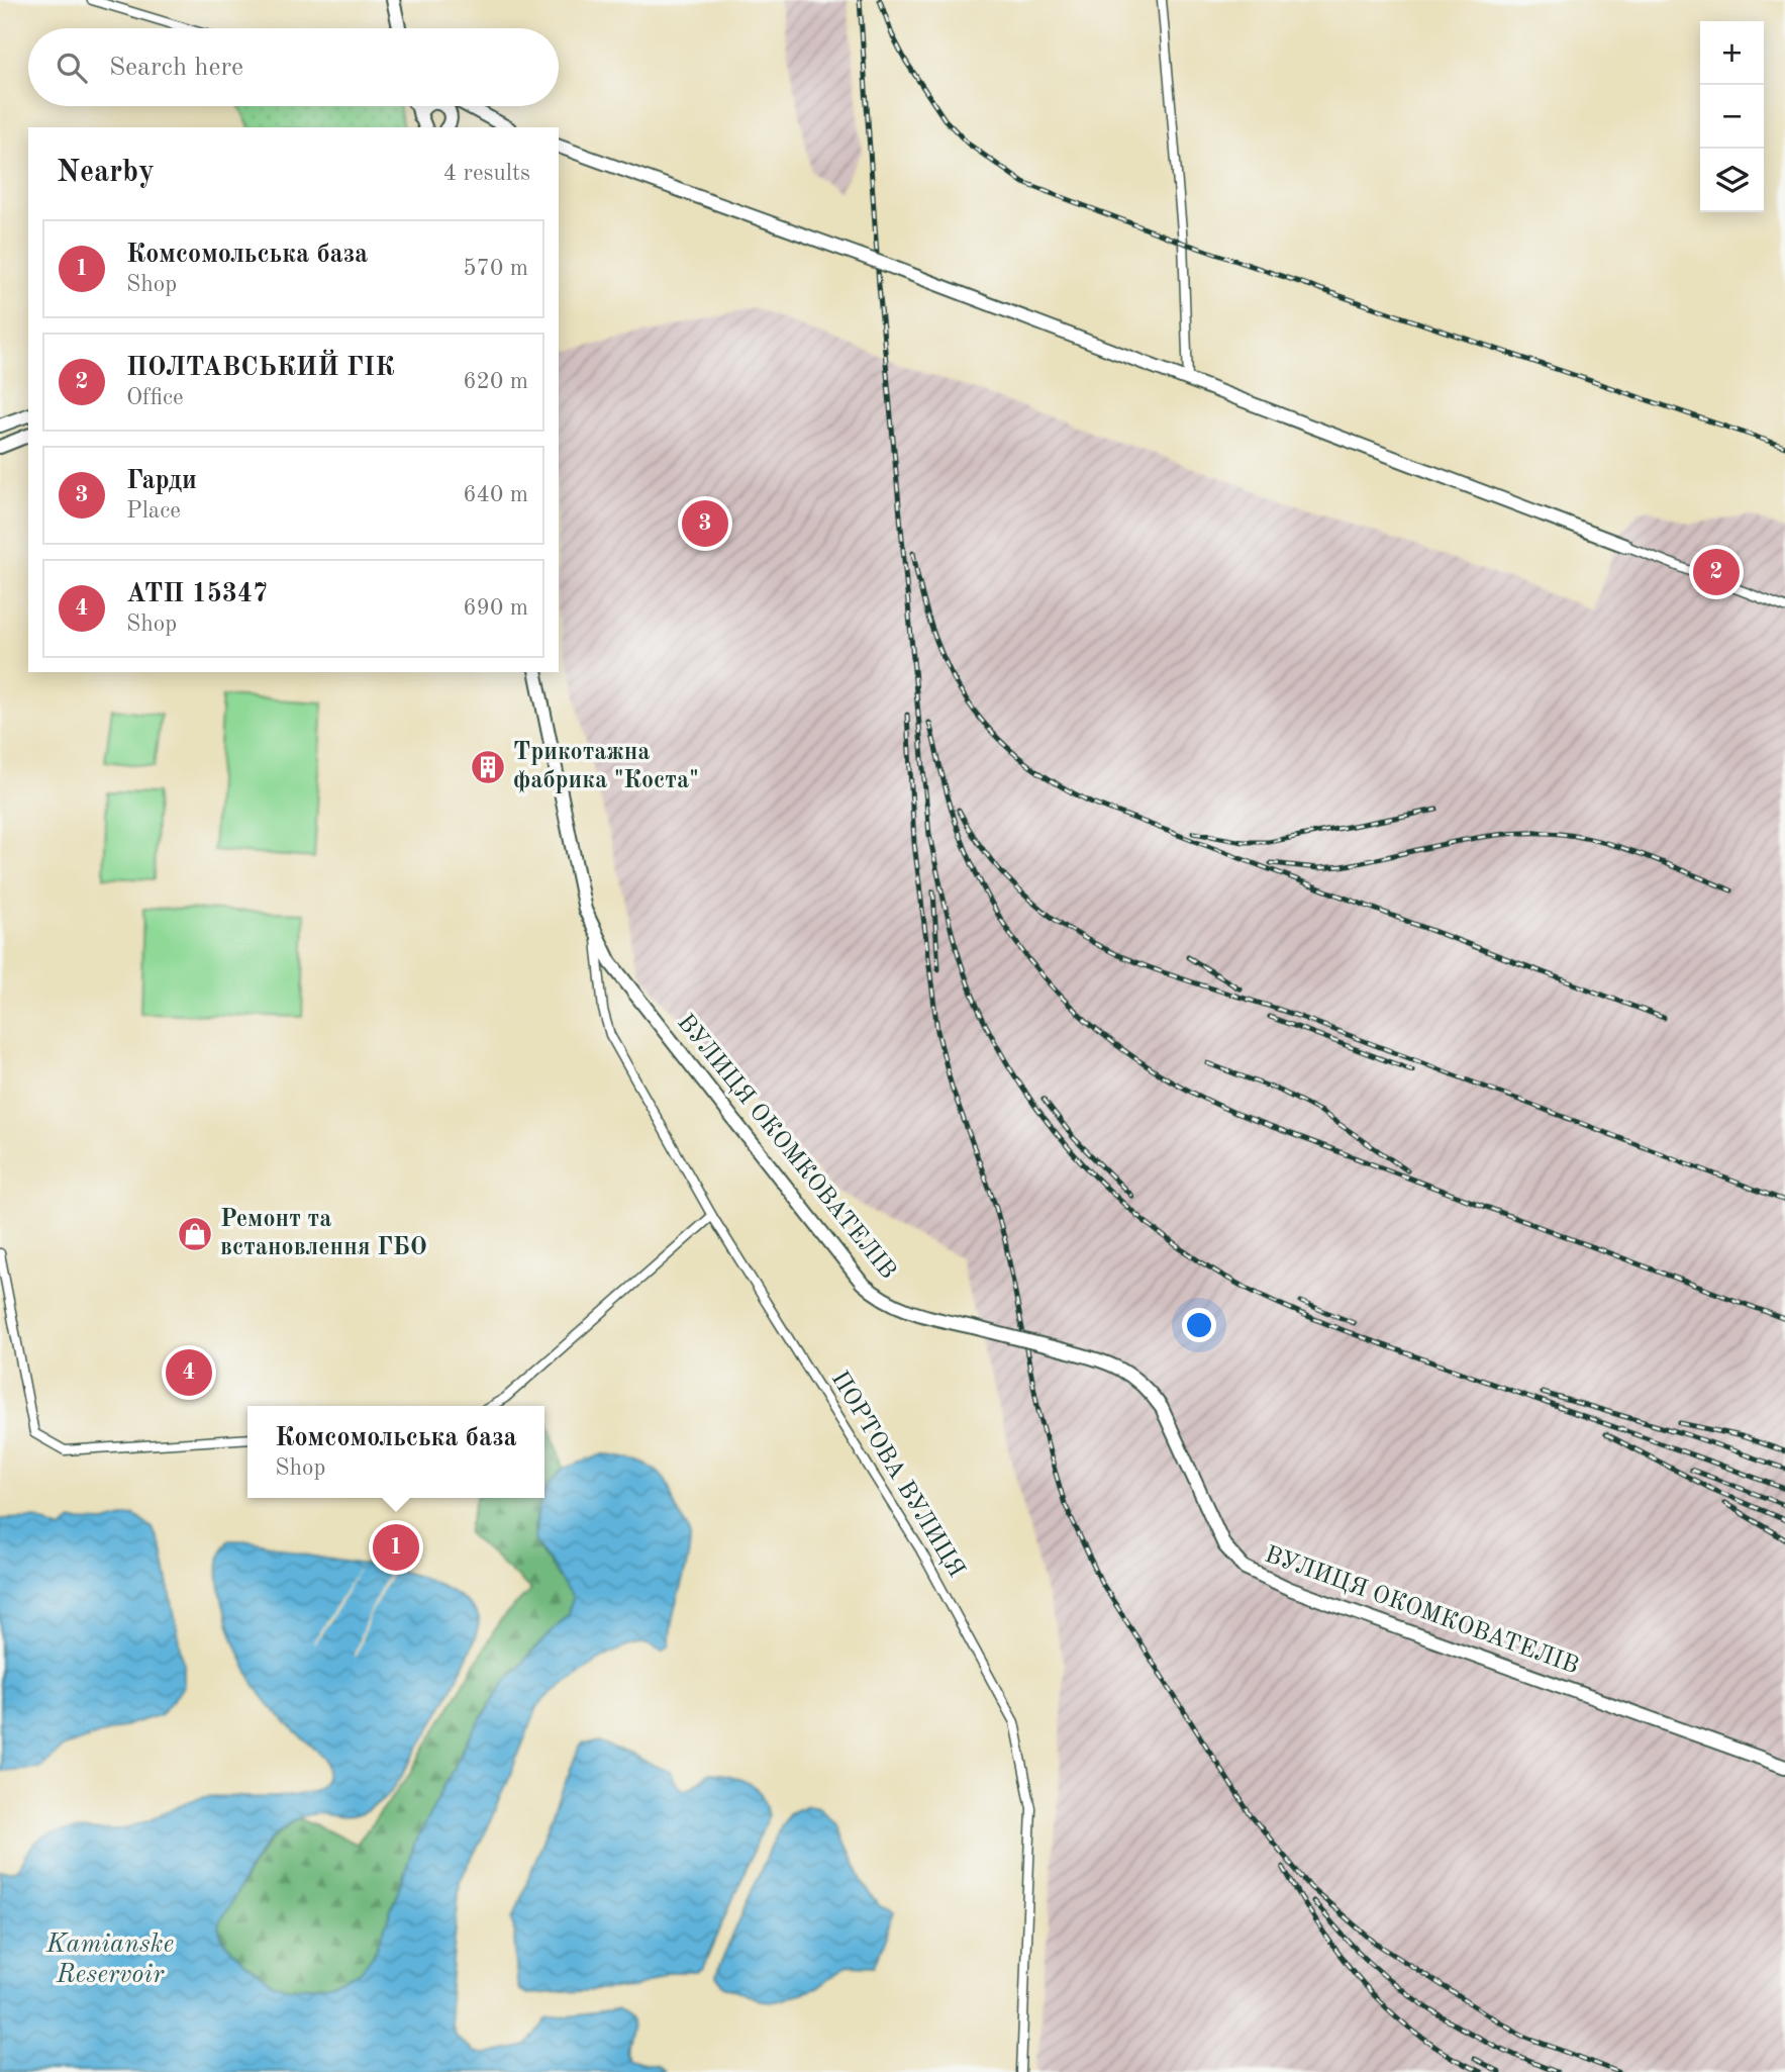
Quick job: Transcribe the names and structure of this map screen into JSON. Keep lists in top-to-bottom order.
{
  "streets": {
    "street": ["ВУЛИЦЯ ОКОМКОВАТЕЛІВ", "ПОРТОВА ВУЛИЦЯ"]
  },
  "crossings": [
    ["ВУЛИЦЯ ОКОМКОВАТЕЛІВ", "ПОРТОВА ВУЛИЦЯ"]
  ],
  "water": ["Kamianske Reservoir"],
  "places": {
    "building": ["Трикотажна фабрика \"Коста\""],
    "shop": ["Ремонт та встановлення ГБО"]
  },
  "page": {
    "map_buttons": ["+", "−"],
    "search": "Search here",
    "heading": ["Nearby", "4 results"],
    "list": [
      {
        "mark": "1",
        "name": "Комсомольська база",
        "note": "Shop",
        "value": "570 m"
      },
      {
        "mark": "2",
        "name": "ПОЛТАВСЬКИЙ ГІК",
        "note": "Office",
        "value": "620 m"
      },
      {
        "mark": "3",
        "name": "Гарди",
        "note": "Place",
        "value": "640 m"
      },
      {
        "mark": "4",
        "name": "АТП 15347",
        "note": "Shop",
        "value": "690 m"
      }
    ],
    "pins": [
      "3",
      "2",
      "4",
      "1"
    ],
    "popup": ["Комсомольська база", "Shop"]
  }
}
